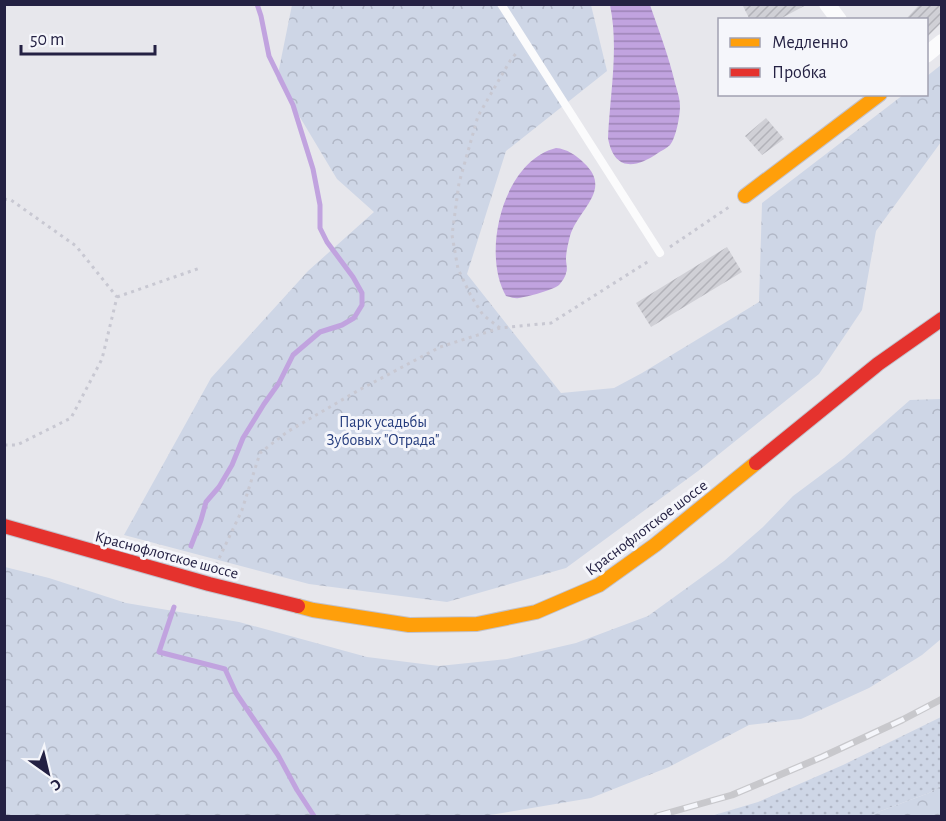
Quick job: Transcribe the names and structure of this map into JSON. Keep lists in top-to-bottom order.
{
  "streets": {
    "main road": ["Краснофлотское шоссе"]
  },
  "parks": ["Парк усадьбы Зубовых \"Отрада\""],
  "legend": ["Медленно", "Пробка"],
  "scale_bar": "50 m",
  "north": "bottom right"
}
